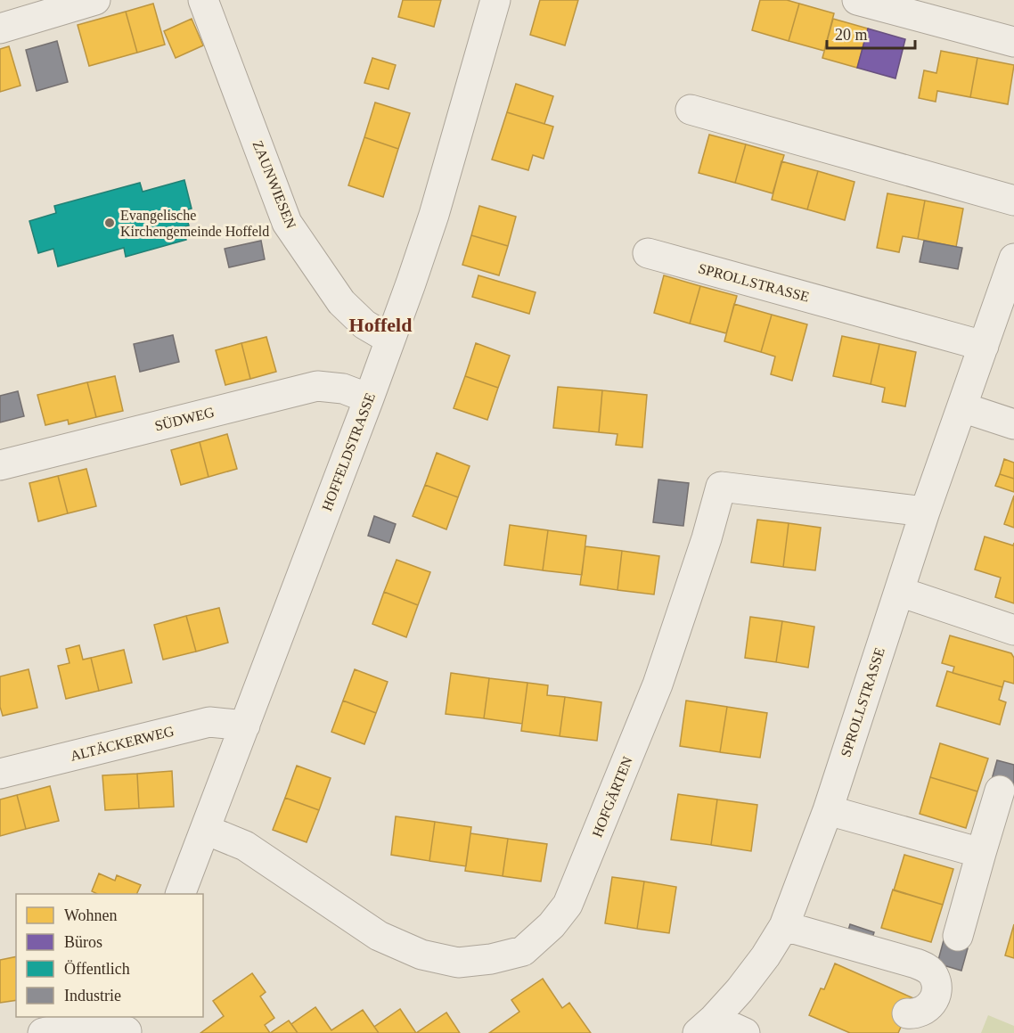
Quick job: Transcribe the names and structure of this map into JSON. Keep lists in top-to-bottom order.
{
  "streets": {
    "street": [
      "ZAUNWIESEN",
      "SPROLLSTRASSE",
      "SÜDWEG",
      "HOFFELDSTRASSE",
      "ALTÄCKERWEG",
      "HOFGÄRTEN"
    ]
  },
  "crossings": [
    ["ZAUNWIESEN", "HOFFELDSTRASSE"],
    ["SPROLLSTRASSE", "HOFGÄRTEN"],
    ["SÜDWEG", "HOFFELDSTRASSE"],
    ["HOFFELDSTRASSE", "ALTÄCKERWEG"],
    ["HOFFELDSTRASSE", "HOFGÄRTEN"]
  ],
  "districts": ["Hoffeld"],
  "places": ["Evangelische Kirchengemeinde Hoffeld"],
  "legend": [
    "Wohnen",
    "Büros",
    "Öffentlich",
    "Industrie"
  ],
  "scale_bar": "20 m"
}
